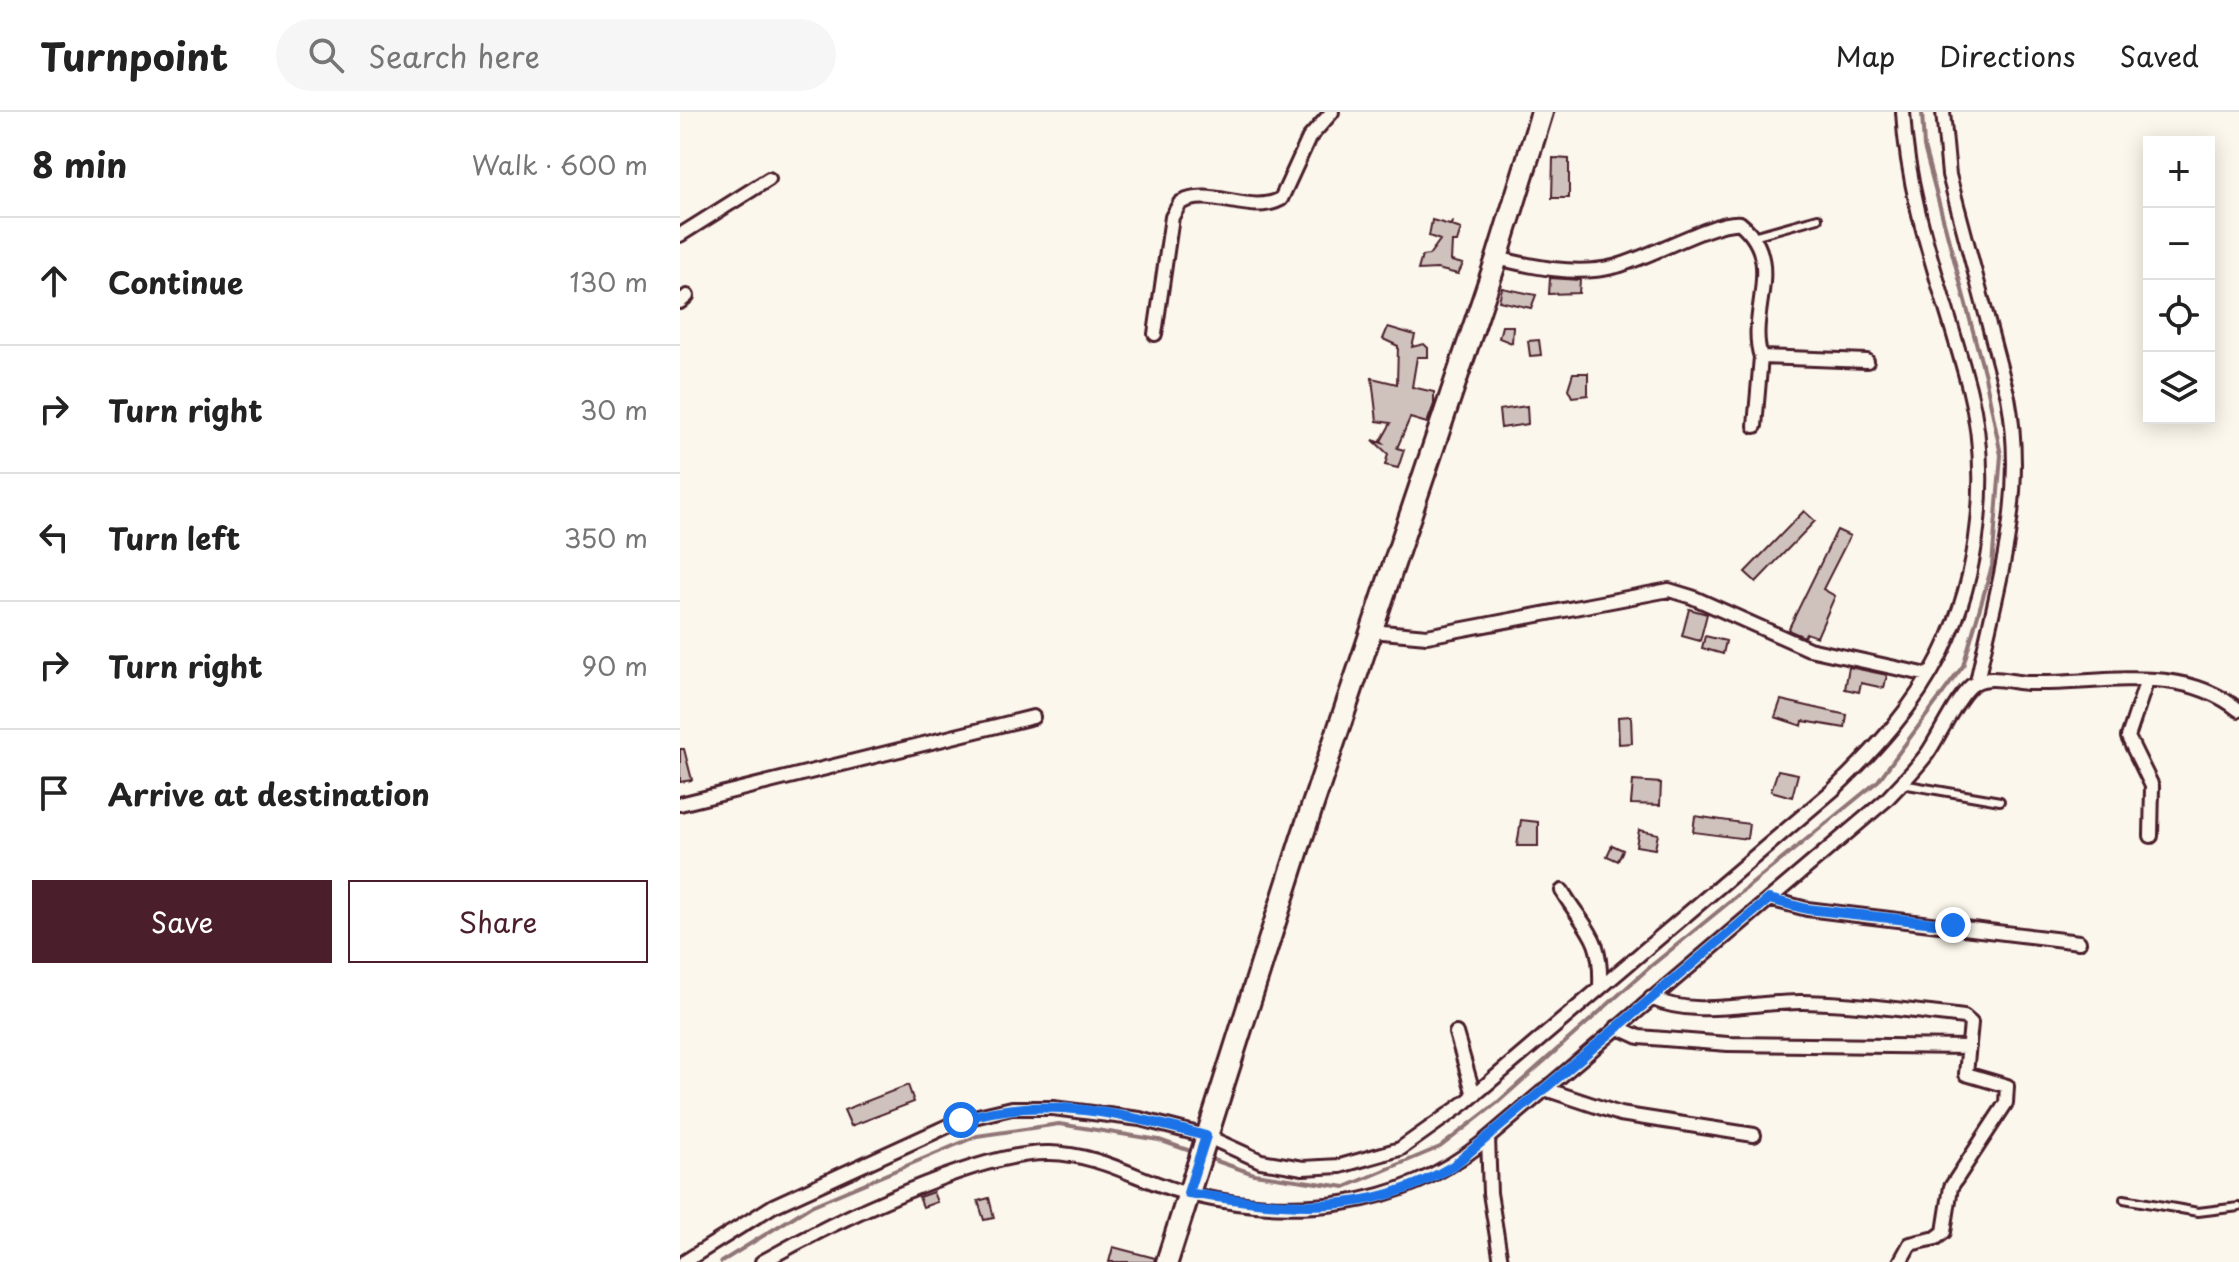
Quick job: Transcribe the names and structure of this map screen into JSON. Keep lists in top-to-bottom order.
{
  "page": {
    "header": "Turnpoint",
    "search": "Search here",
    "nav": ["Map", "Directions", "Saved"],
    "heading": ["8 min", "Walk · 600 m"],
    "map_buttons": ["+", "−"],
    "list": [
      ["Continue", "130 m"],
      ["Turn right", "30 m"],
      ["Turn left", "350 m"],
      ["Turn right", "90 m"],
      "Arrive at destination"
    ],
    "buttons": ["Save", "Share"]
  }
}
